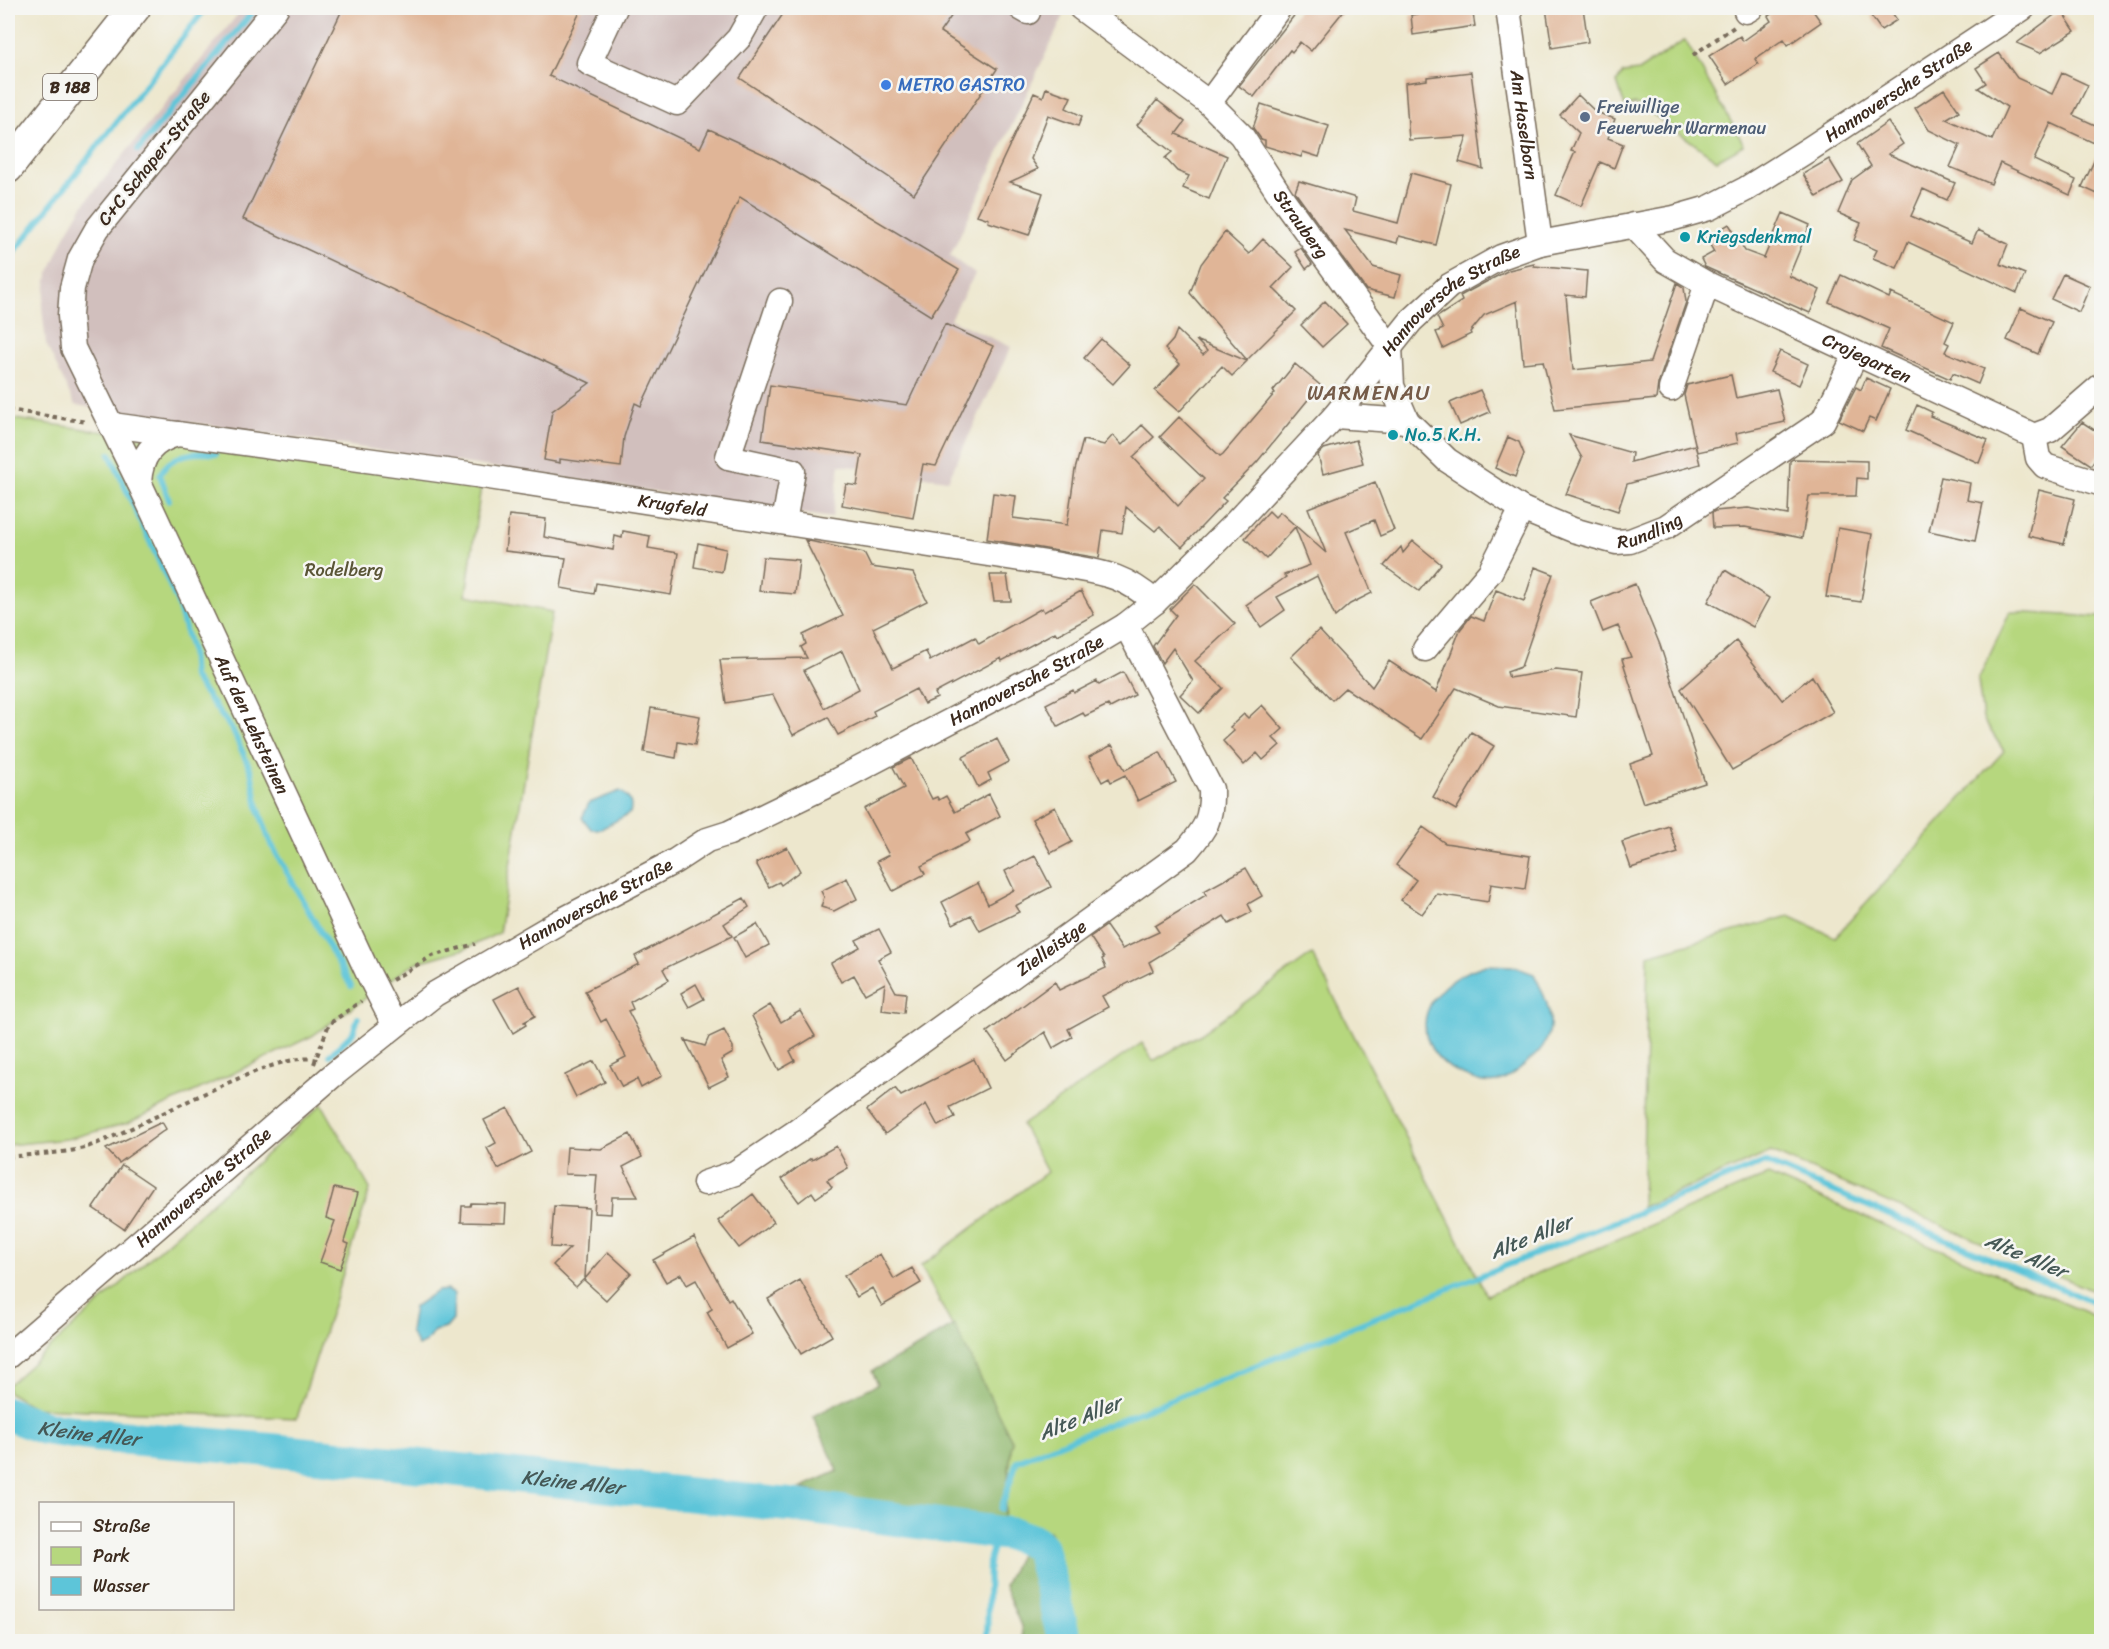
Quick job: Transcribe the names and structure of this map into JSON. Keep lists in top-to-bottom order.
{
  "streets": {
    "main road": ["B 188"],
    "street": [
      "Hannoversche Straße",
      "Am Haselborn",
      "C+C Schaper-Straße",
      "Strauberg",
      "Crojegarten",
      "Krugfeld",
      "Rundling",
      "Auf den Lehsteinen",
      "Zielleistge"
    ]
  },
  "crossings": [
    ["Hannoversche Straße", "Am Haselborn"],
    ["Hannoversche Straße", "Strauberg"],
    ["Hannoversche Straße", "Crojegarten"],
    ["Hannoversche Straße", "Krugfeld"],
    ["Hannoversche Straße", "Rundling"],
    ["Hannoversche Straße", "Auf den Lehsteinen"],
    ["Hannoversche Straße", "Zielleistge"],
    ["C+C Schaper-Straße", "Krugfeld"],
    ["C+C Schaper-Straße", "Auf den Lehsteinen"],
    ["Strauberg", "Rundling"],
    ["Crojegarten", "Rundling"],
    ["Krugfeld", "Auf den Lehsteinen"]
  ],
  "districts": ["WARMENAU"],
  "water": ["Alte Aller", "Kleine Aller"],
  "parks": ["Rodelberg"],
  "places": [
    "METRO GASTRO",
    "Freiwillige Feuerwehr Warmenau",
    "Kriegsdenkmal",
    "No.5 K.H."
  ],
  "legend": ["Straße", "Park", "Wasser"]
}
